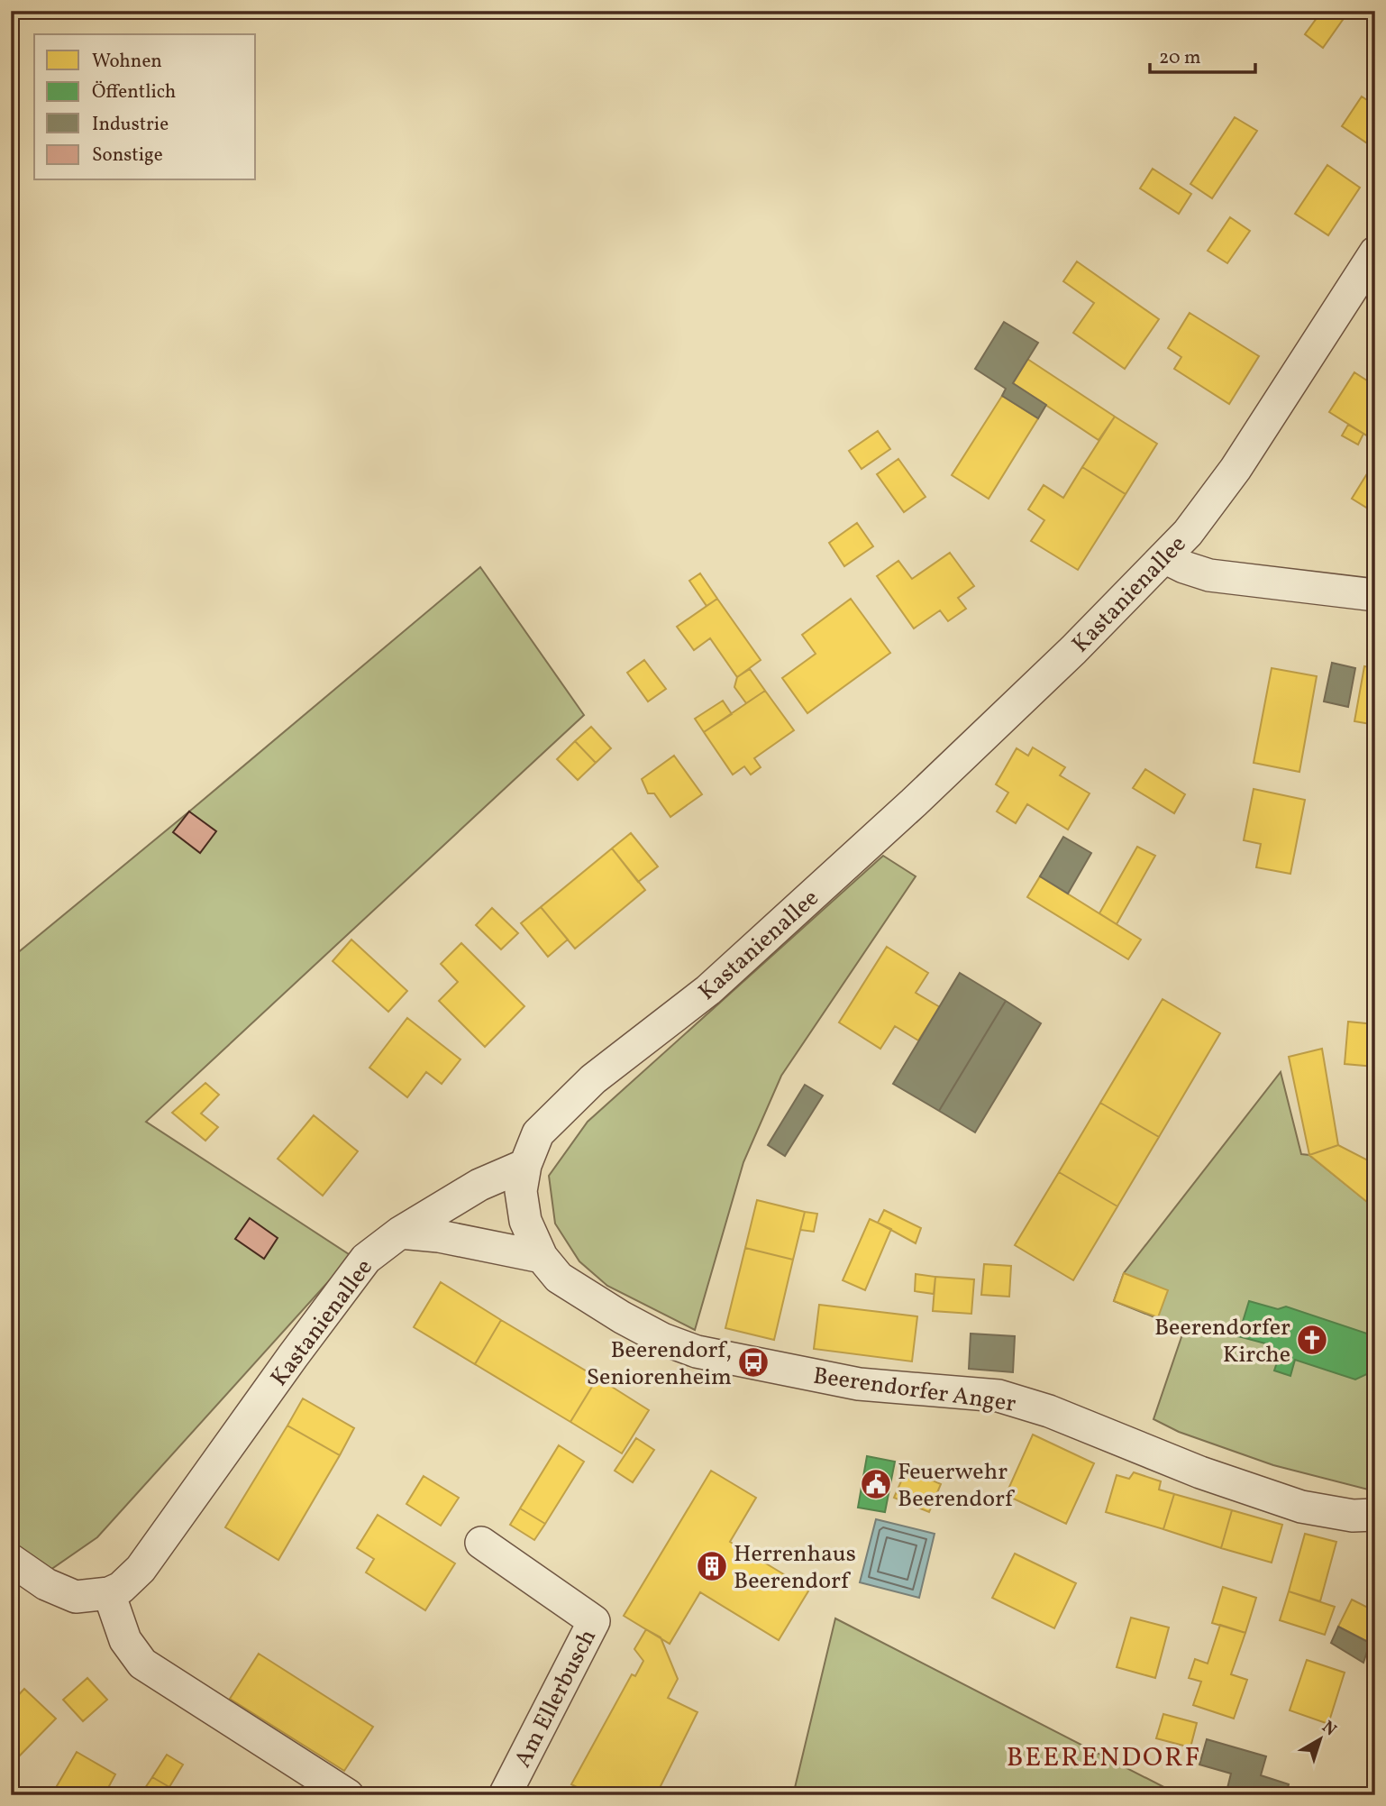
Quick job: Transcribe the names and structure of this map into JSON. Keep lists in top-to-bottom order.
{
  "streets": {
    "street": ["Kastanienallee", "Beerendorfer Anger", "Am Ellerbusch"]
  },
  "crossings": [
    ["Kastanienallee", "Beerendorfer Anger"]
  ],
  "districts": ["BEERENDORF"],
  "places": {
    "church": ["Beerendorfer Kirche"],
    "bus stop": ["Beerendorf, Seniorenheim"],
    "public building": ["Feuerwehr Beerendorf"],
    "building": ["Herrenhaus Beerendorf"]
  },
  "legend": [
    "Wohnen",
    "Öffentlich",
    "Industrie",
    "Sonstige"
  ],
  "scale_bar": "20 m",
  "north": "top right"
}
